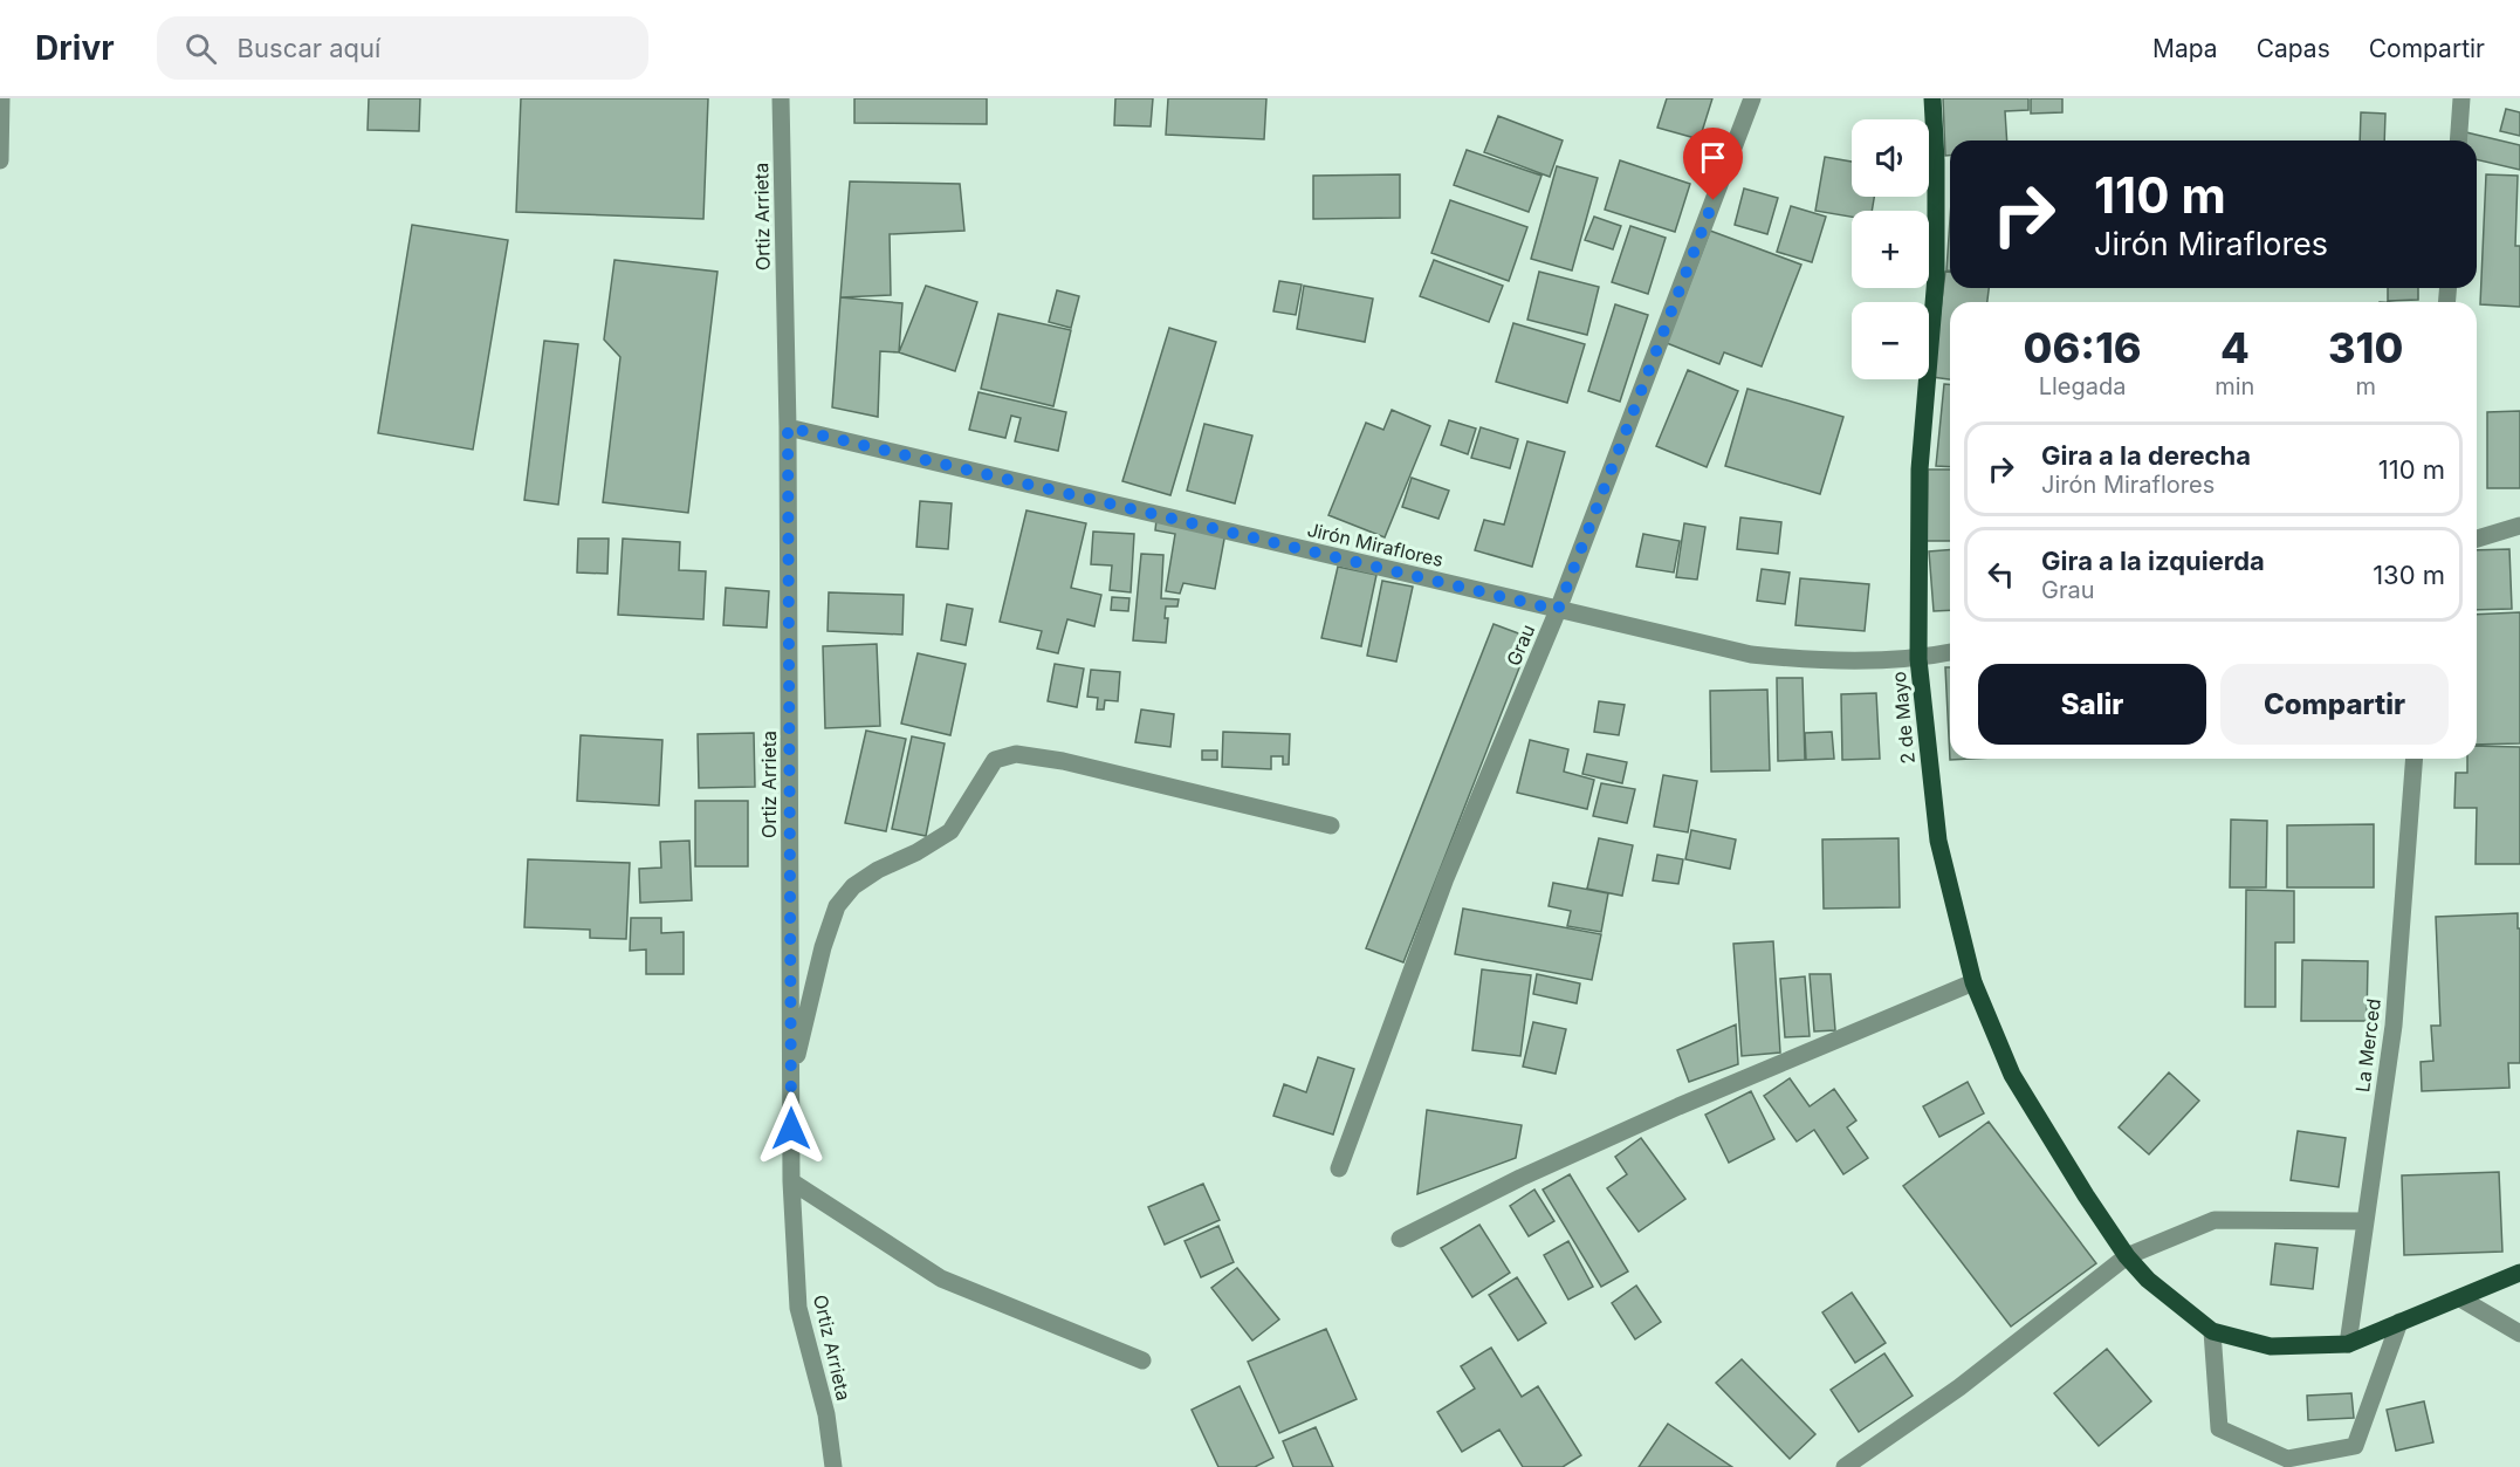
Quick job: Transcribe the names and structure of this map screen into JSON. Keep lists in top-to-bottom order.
{
  "streets": {
    "main road": ["2 de Mayo"],
    "street": [
      "Ortiz Arrieta",
      "Jirón Miraflores",
      "Grau",
      "La Merced"
    ]
  },
  "crossings": [
    ["Ortiz Arrieta", "Jirón Miraflores"],
    ["Jirón Miraflores", "Grau"],
    ["Jirón Miraflores", "2 de Mayo"]
  ],
  "page": {
    "header": "Drivr",
    "search": "Buscar aquí",
    "nav": ["Mapa", "Capas", "Compartir"],
    "map_buttons": ["+", "−"],
    "turn": ["110 m", "Jirón Miraflores"],
    "eta": [
      "06:16",
      "Llegada",
      "4",
      "min",
      "310",
      "m"
    ],
    "list": [
      {
        "name": "Gira a la derecha",
        "note": "Jirón Miraflores",
        "value": "110 m"
      },
      {
        "name": "Gira a la izquierda",
        "note": "Grau",
        "value": "130 m"
      }
    ],
    "buttons": ["Salir", "Compartir"]
  }
}
